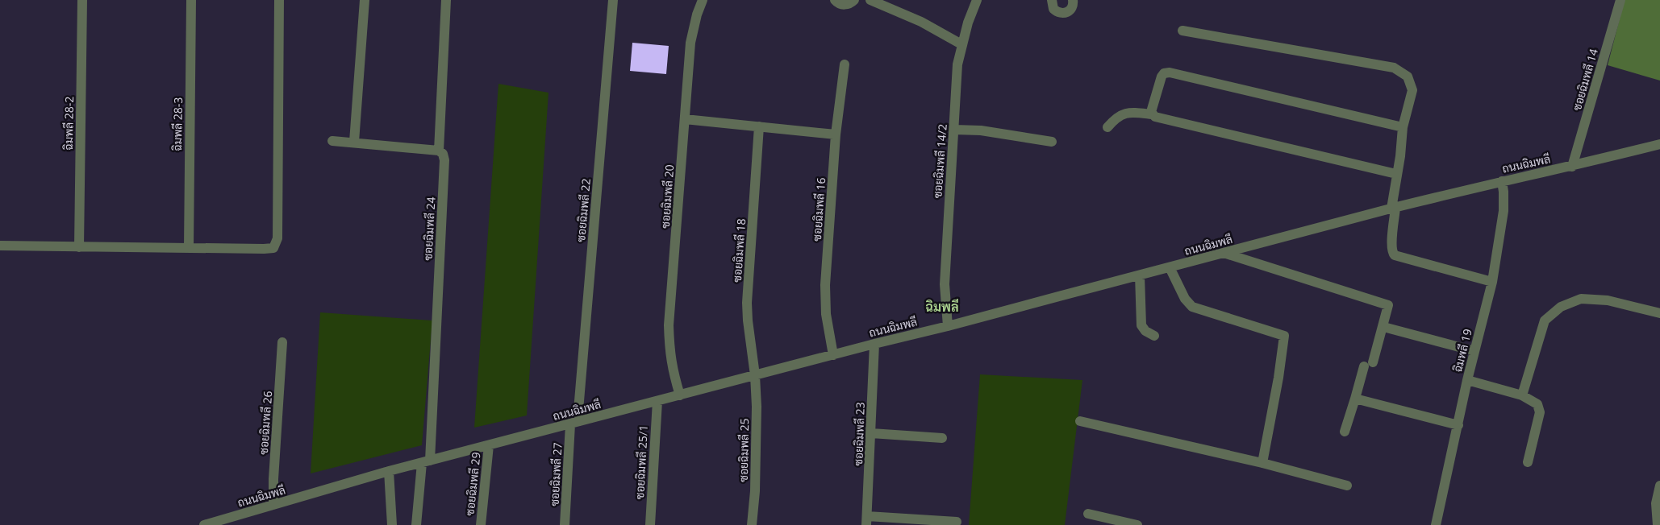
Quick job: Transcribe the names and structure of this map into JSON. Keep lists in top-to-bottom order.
{
  "streets": {
    "street": [
      "ซอยฉิมพลี 14",
      "ฉิมพลี 28-2",
      "ฉิมพลี 28-3",
      "ซอยฉิมพลี 14/2",
      "ถนนฉิมพลี",
      "ซอยฉิมพลี 20",
      "ซอยฉิมพลี 16",
      "ซอยฉิมพลี 22",
      "ซอยฉิมพลี 24",
      "ซอยฉิมพลี 18",
      "ฉิมพลี 19",
      "ซอยฉิมพลี 26",
      "ซอยฉิมพลี 23",
      "ซอยฉิมพลี 25",
      "ซอยฉิมพลี 25/1",
      "ซอยฉิมพลี 27",
      "ซอยฉิมพลี 29"
    ]
  },
  "crossings": [
    ["ซอยฉิมพลี 14", "ถนนฉิมพลี"],
    ["ซอยฉิมพลี 14/2", "ถนนฉิมพลี"],
    ["ถนนฉิมพลี", "ซอยฉิมพลี 20"],
    ["ถนนฉิมพลี", "ซอยฉิมพลี 16"],
    ["ถนนฉิมพลี", "ซอยฉิมพลี 22"],
    ["ถนนฉิมพลี", "ซอยฉิมพลี 24"],
    ["ถนนฉิมพลี", "ซอยฉิมพลี 18"],
    ["ถนนฉิมพลี", "ฉิมพลี 19"],
    ["ถนนฉิมพลี", "ซอยฉิมพลี 26"],
    ["ถนนฉิมพลี", "ซอยฉิมพลี 23"],
    ["ถนนฉิมพลี", "ซอยฉิมพลี 25"],
    ["ถนนฉิมพลี", "ซอยฉิมพลี 25/1"],
    ["ถนนฉิมพลี", "ซอยฉิมพลี 27"],
    ["ถนนฉิมพลี", "ซอยฉิมพลี 29"],
    ["ซอยฉิมพลี 22", "ซอยฉิมพลี 27"],
    ["ซอยฉิมพลี 18", "ซอยฉิมพลี 25"]
  ],
  "districts": ["ฉิมพลี"]
}
